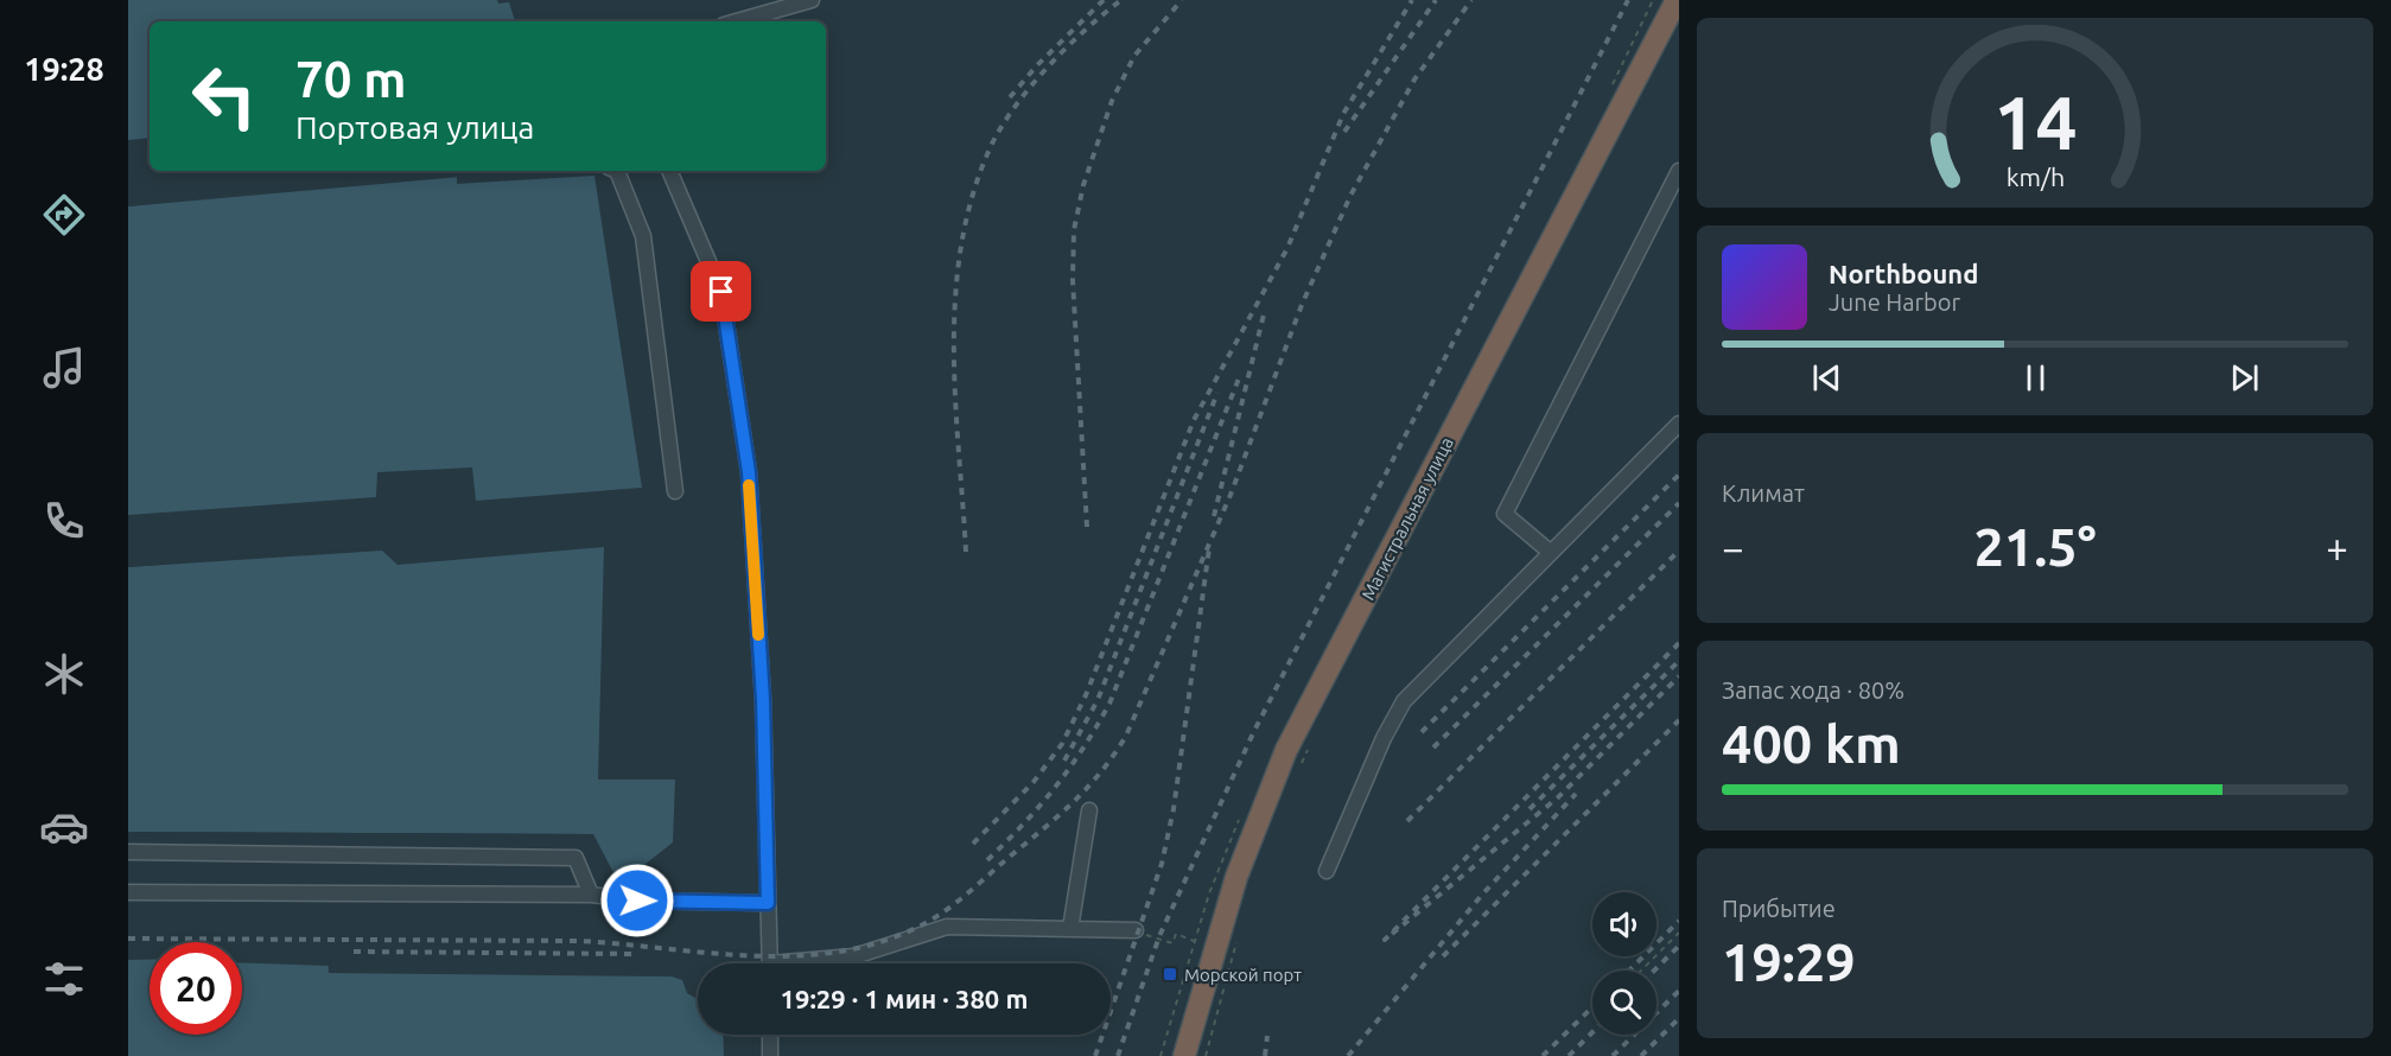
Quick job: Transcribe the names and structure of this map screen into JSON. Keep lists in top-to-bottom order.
{
  "streets": {
    "highway": ["Магистральная улица"]
  },
  "places": {
    "transit": ["Морской порт"]
  },
  "page": {
    "tabs": "19:28",
    "turn": ["70 m", "Портовая улица"],
    "song": ["Northbound", "June Harbor"],
    "tile": [
      "Климат",
      ["Запас хода · 80%", "400 km"],
      ["Прибытие", "19:29"]
    ],
    "heat": ["−", "21.5°", "+"],
    "limit": "20",
    "trip": "19:29 · 1 мин · 380 m",
    "gauge": ["14", "km/h"]
  }
}
